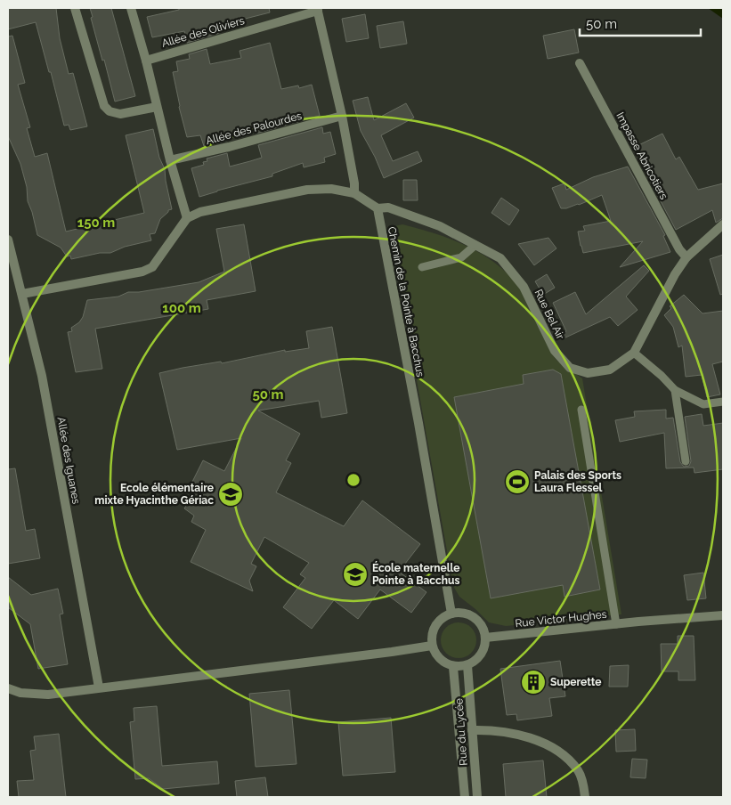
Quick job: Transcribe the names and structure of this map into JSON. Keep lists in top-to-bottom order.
{
  "streets": {
    "street": [
      "Allée des Oliviers",
      "Allée des Palourdes",
      "Impasse Abricotiers",
      "Chemin de la Pointe à Bacchus",
      "Rue Bel Air",
      "Allée des Iguanes",
      "Rue Victor Hughes",
      "Rue du Lycée"
    ]
  },
  "crossings": [
    ["Impasse Abricotiers", "Rue Bel Air"],
    ["Chemin de la Pointe à Bacchus", "Rue Bel Air"],
    ["Chemin de la Pointe à Bacchus", "Rue Victor Hughes"],
    ["Chemin de la Pointe à Bacchus", "Rue du Lycée"],
    ["Rue Victor Hughes", "Rue du Lycée"]
  ],
  "places": {
    "sports": ["Palais des Sports Laura Flessel"],
    "school or university": ["Ecole élémentaire mixte Hyacinthe Gériac", "École maternelle Pointe à Bacchus"],
    "building": ["Superette"]
  },
  "scale_bar": "50 m",
  "rings": ["150 m", "100 m", "50 m"]
}
